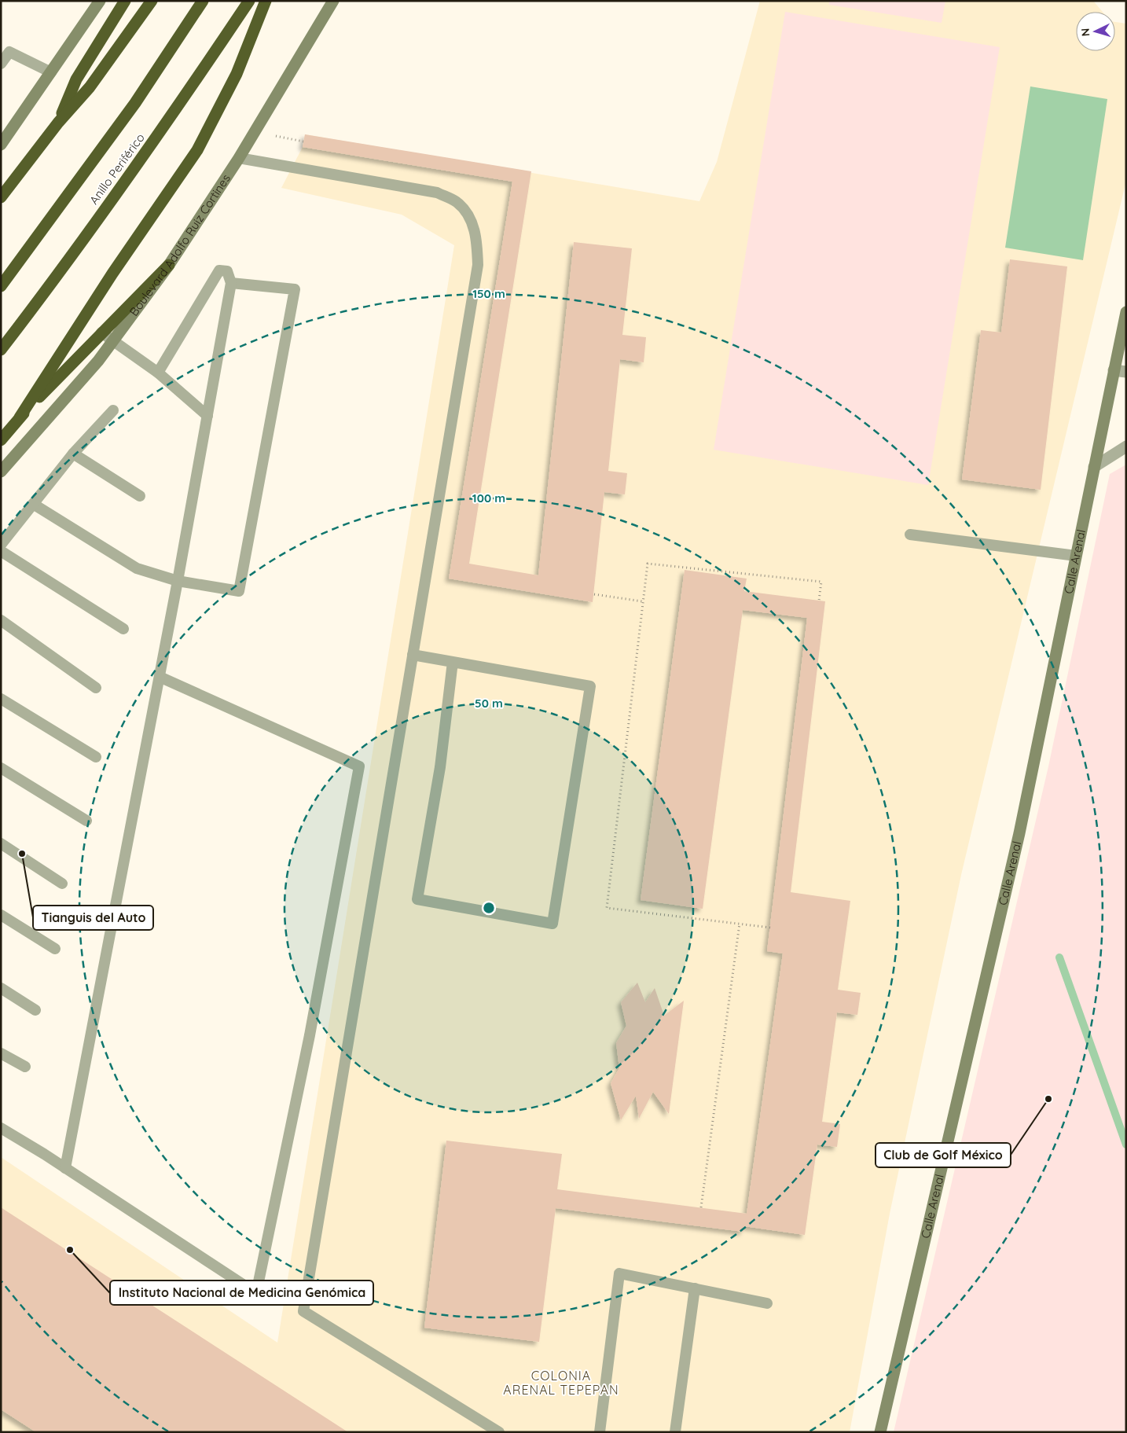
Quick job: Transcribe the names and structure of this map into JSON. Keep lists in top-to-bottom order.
{
  "streets": {
    "highway": ["Anillo Periférico"],
    "street": ["Boulevard Adolfo Ruiz Cortines", "Calle Arenal"]
  },
  "districts": ["COLONIA ARENAL TEPEPAN"],
  "places": ["Tianguis del Auto", "Club de Golf México", "Instituto Nacional de Medicina Genómica"],
  "north": "left",
  "rings": ["150 m", "100 m", "50 m"]
}
